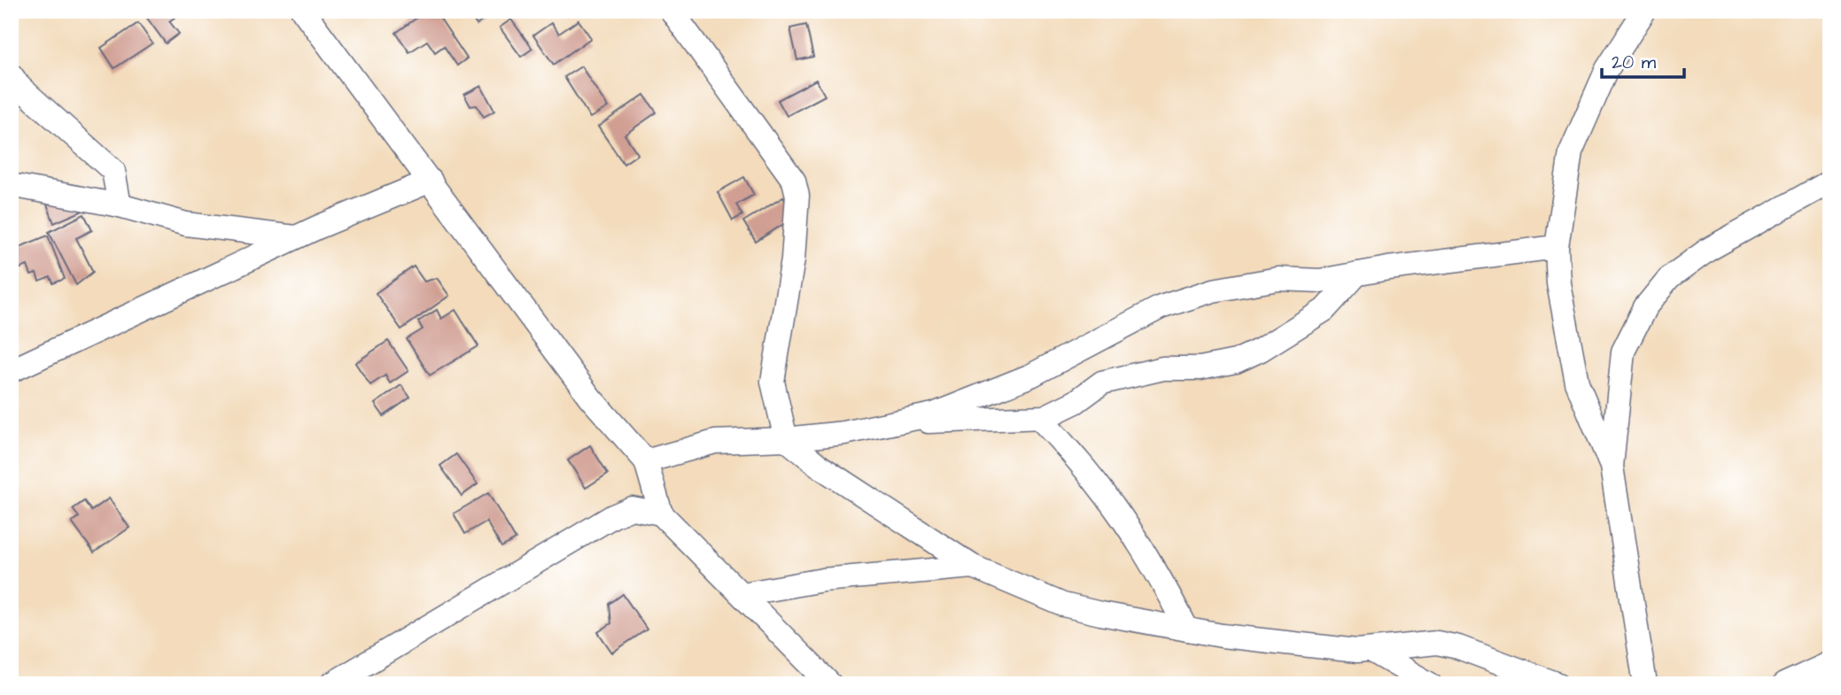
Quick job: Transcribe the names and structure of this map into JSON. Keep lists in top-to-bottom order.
{
  "scale_bar": "20 m"
}
